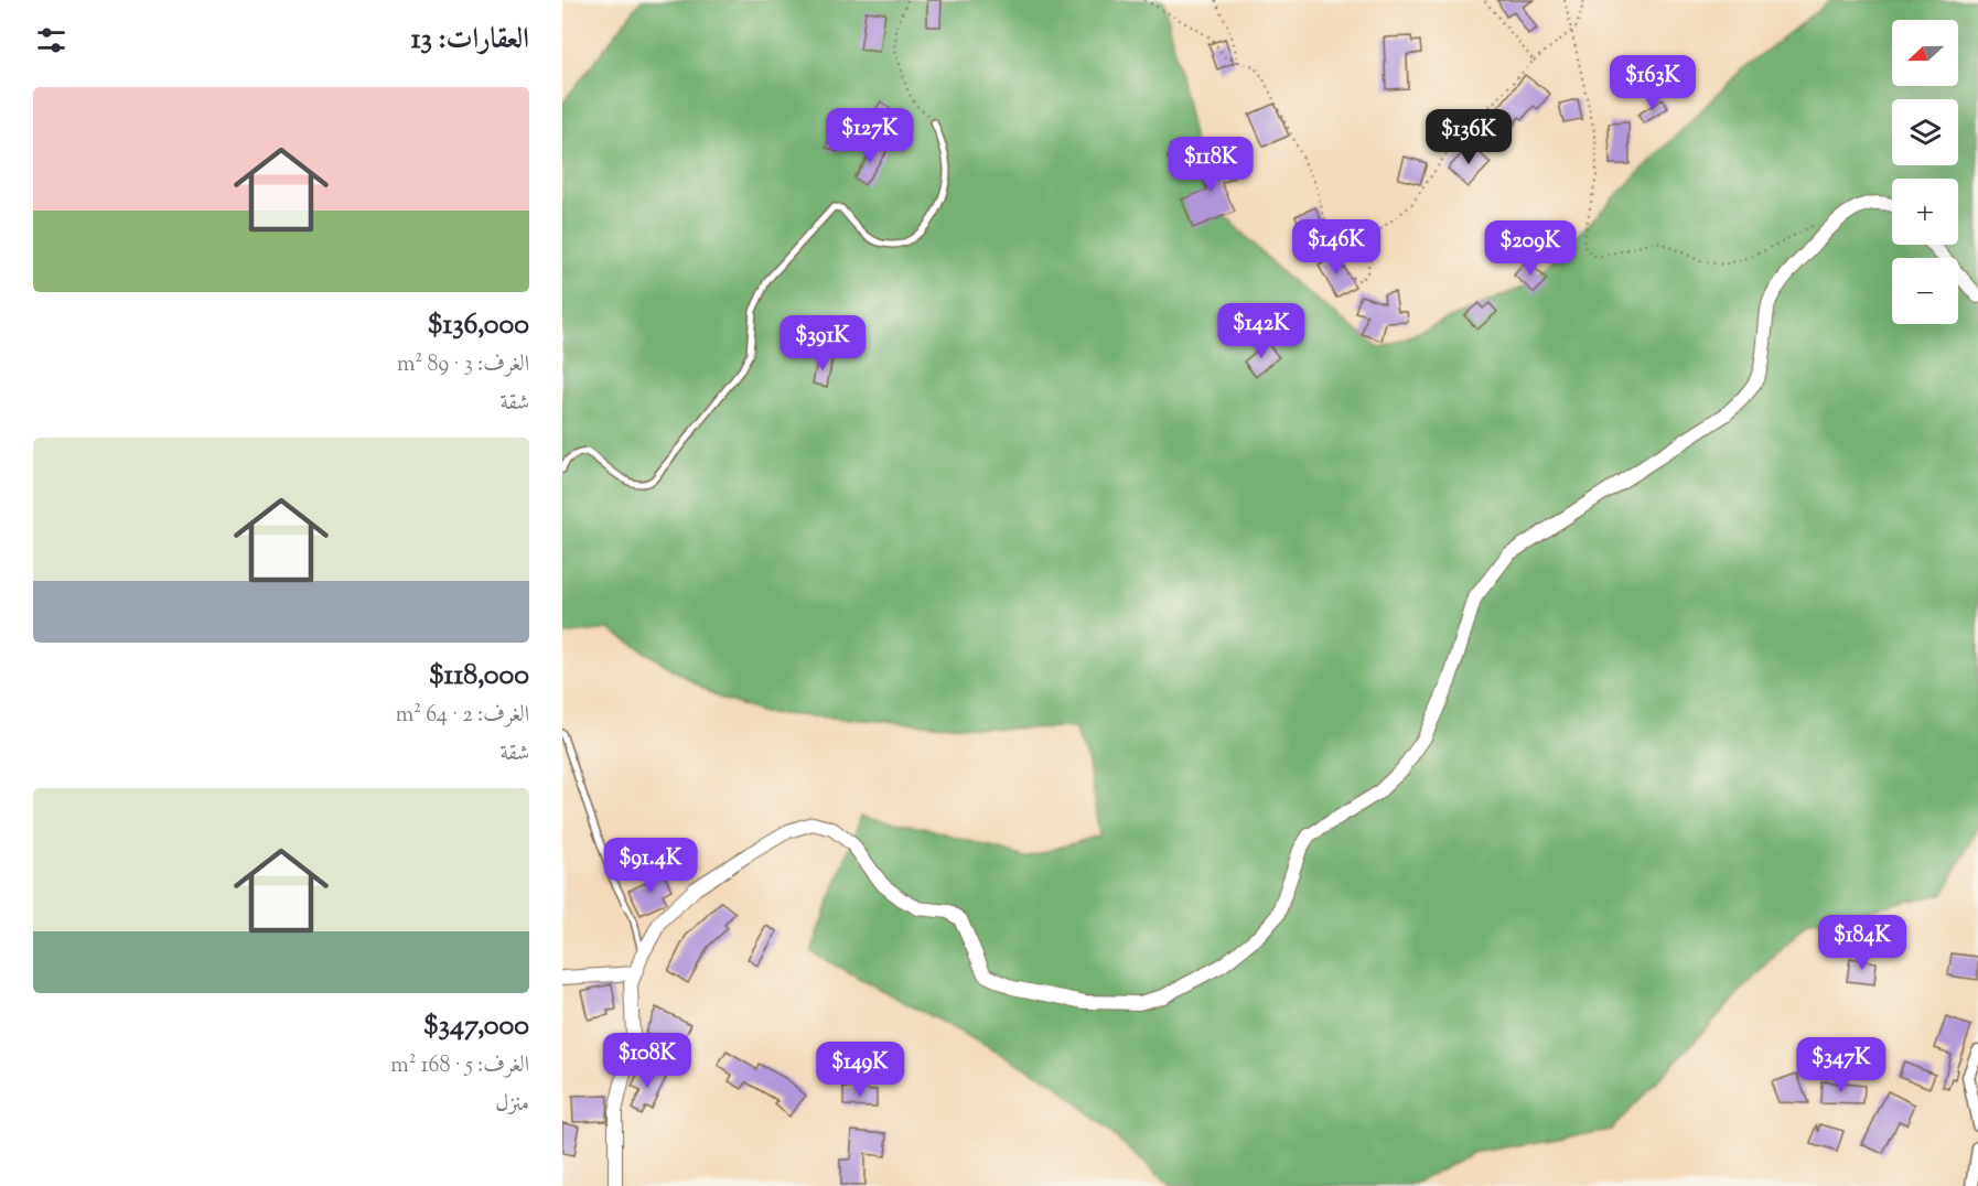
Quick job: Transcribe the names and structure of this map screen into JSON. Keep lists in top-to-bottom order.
{
  "north": "left",
  "page": {
    "heading": "العقارات: 13",
    "map_buttons": ["+", "−"],
    "price": [
      "$163K",
      "$127K",
      "$136K",
      "$118K",
      "$146K",
      "$209K",
      "$142K",
      "$391K",
      "$91.4K",
      "$184K",
      "$108K",
      "$347K",
      "$149K"
    ],
    "list": [
      {
        "name": "$136,000",
        "note": "الغرف: 3 · 89 m² · شقة"
      },
      {
        "name": "$118,000",
        "note": "الغرف: 2 · 64 m² · شقة"
      },
      {
        "name": "$347,000",
        "note": "الغرف: 5 · 168 m² · منزل"
      }
    ]
  }
}
